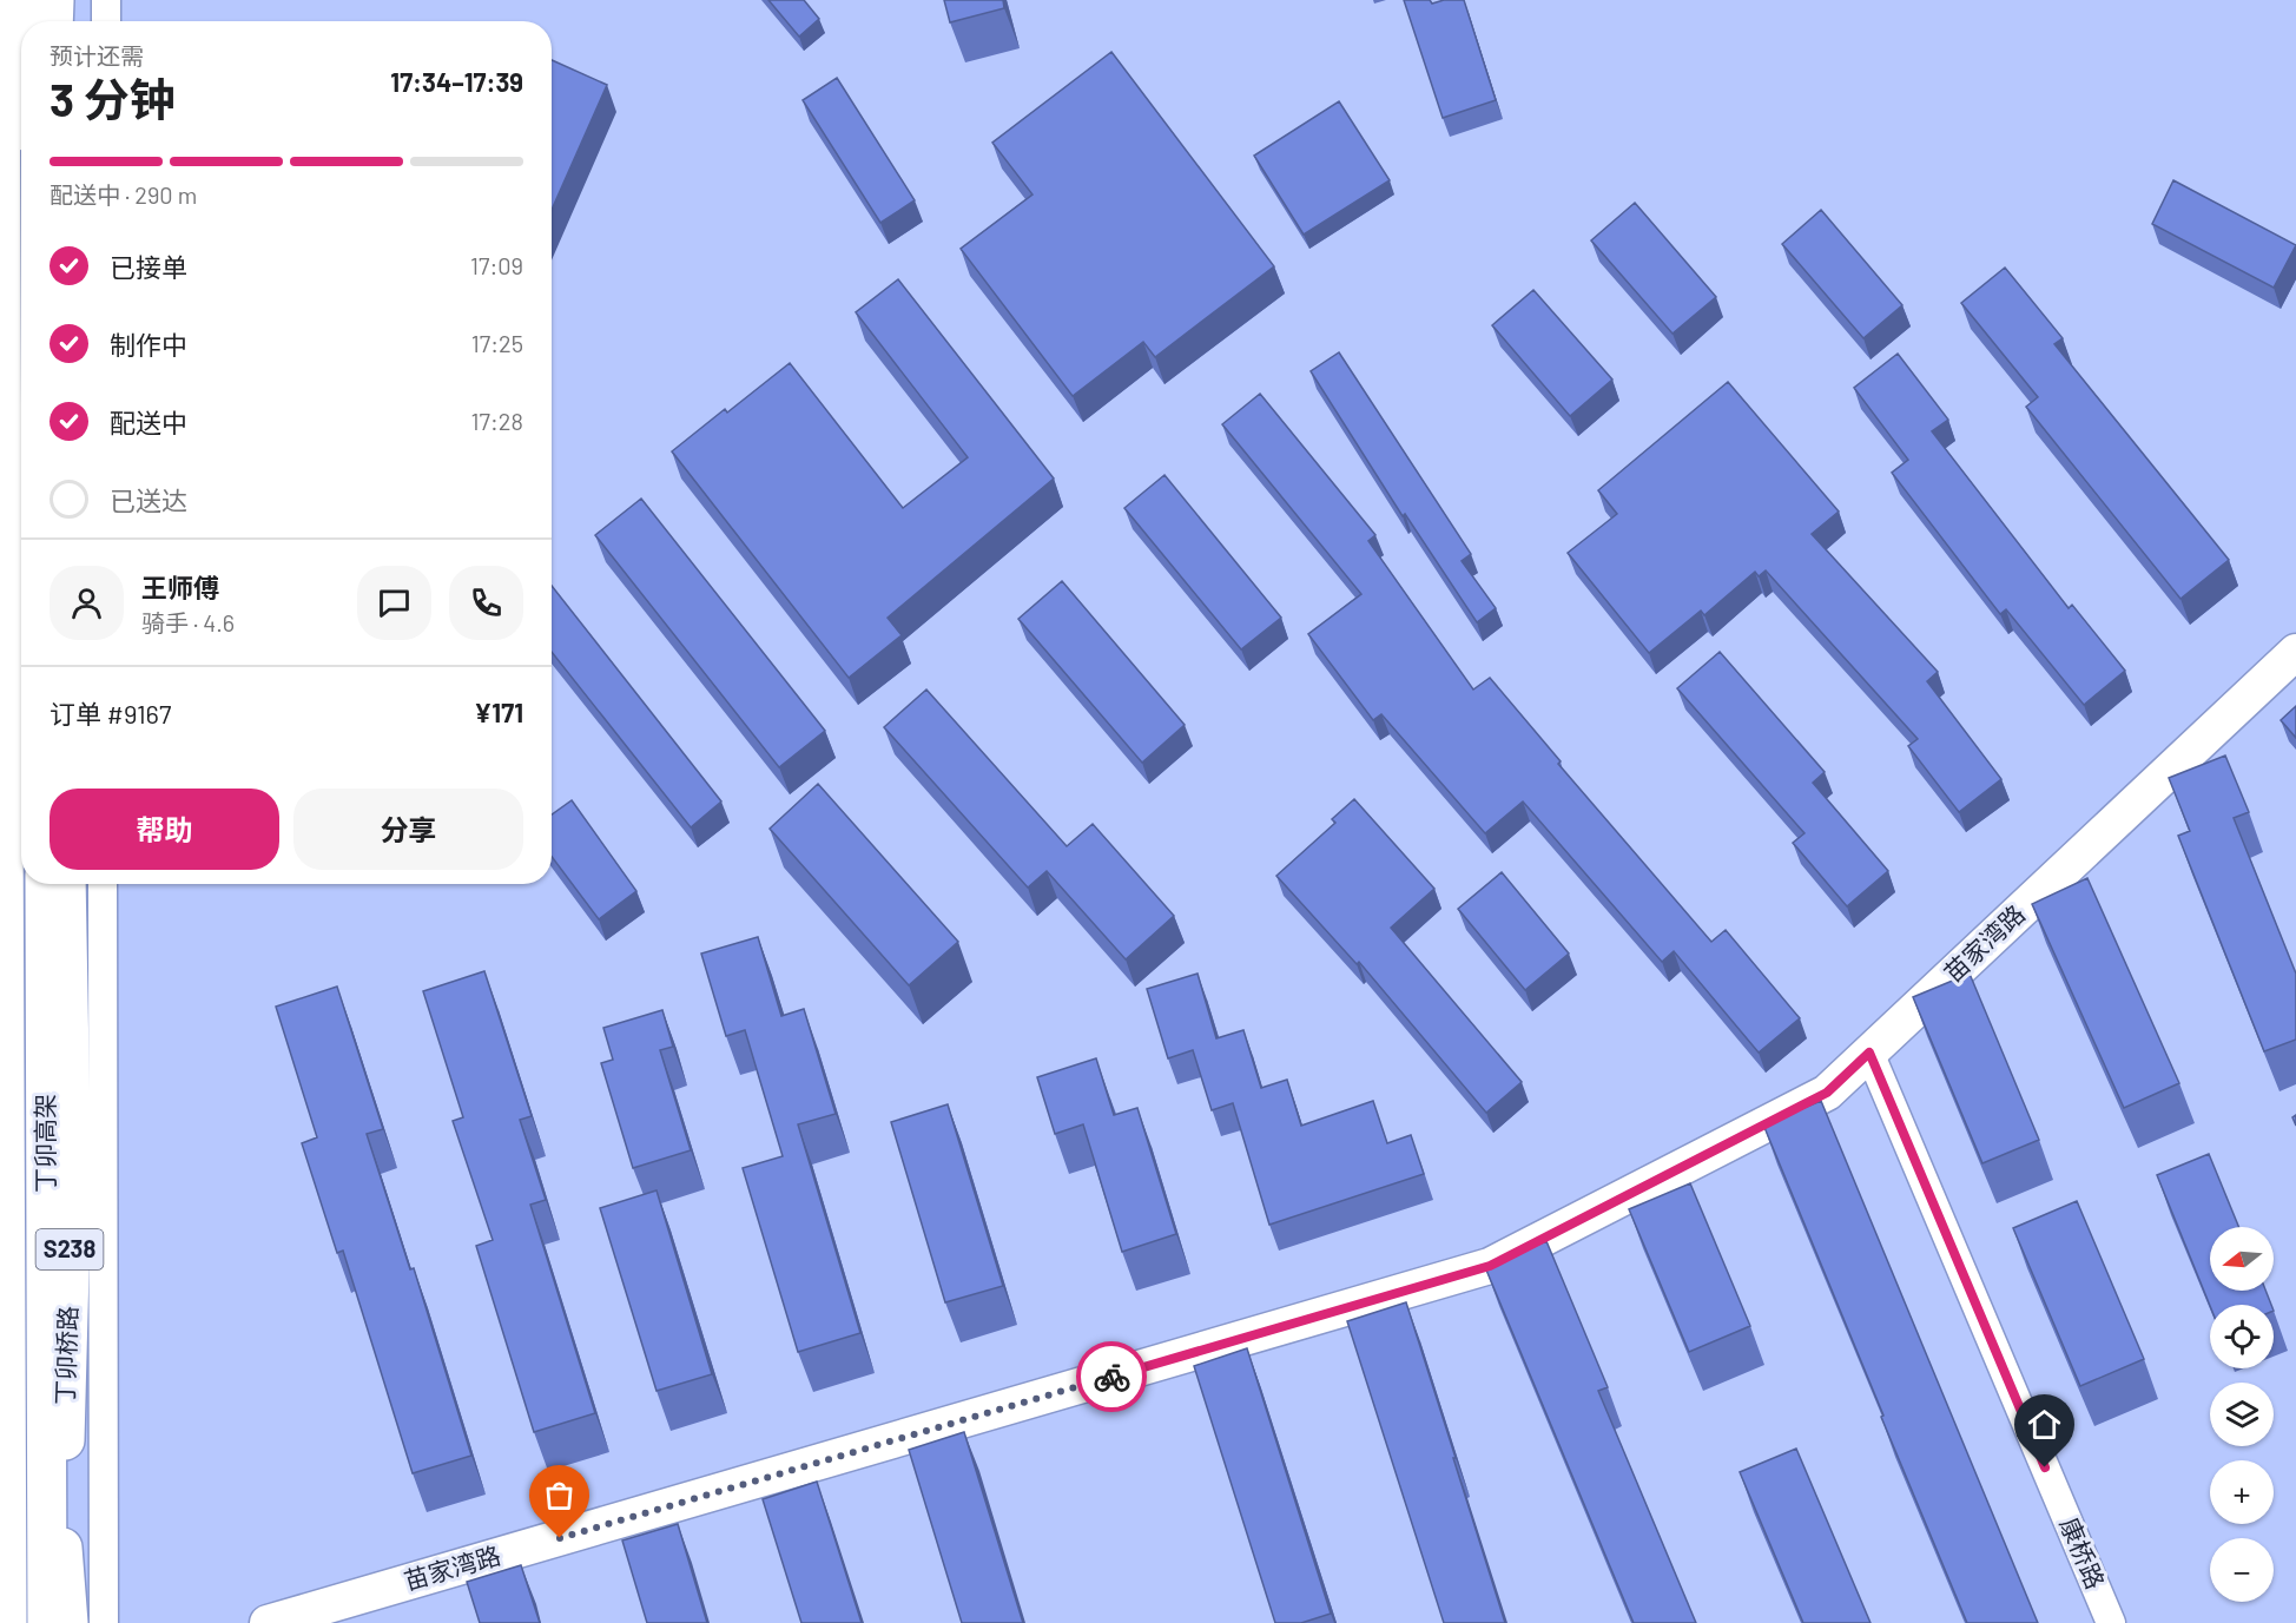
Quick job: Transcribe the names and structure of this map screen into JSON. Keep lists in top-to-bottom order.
{
  "streets": {
    "main road": ["丁卯高架", "S238", "丁卯桥路"],
    "street": ["苗家湾路", "康桥路"]
  },
  "crossings": [
    ["苗家湾路", "康桥路"],
    ["丁卯高架", "丁卯桥路"]
  ],
  "north": "left",
  "page": {
    "heading": ["3 分钟", "预计还需", "17:34–17:39"],
    "panel": [
      "王师傅",
      "骑手 · 4.6",
      "订单 #9167",
      "¥171"
    ],
    "bar": "配送中 · 290 m",
    "list": [
      ["已接单", "17:09"],
      ["制作中", "17:25"],
      ["配送中", "17:28"],
      "已送达"
    ],
    "buttons": ["帮助", "分享"],
    "map_buttons": ["+", "−"]
  }
}
